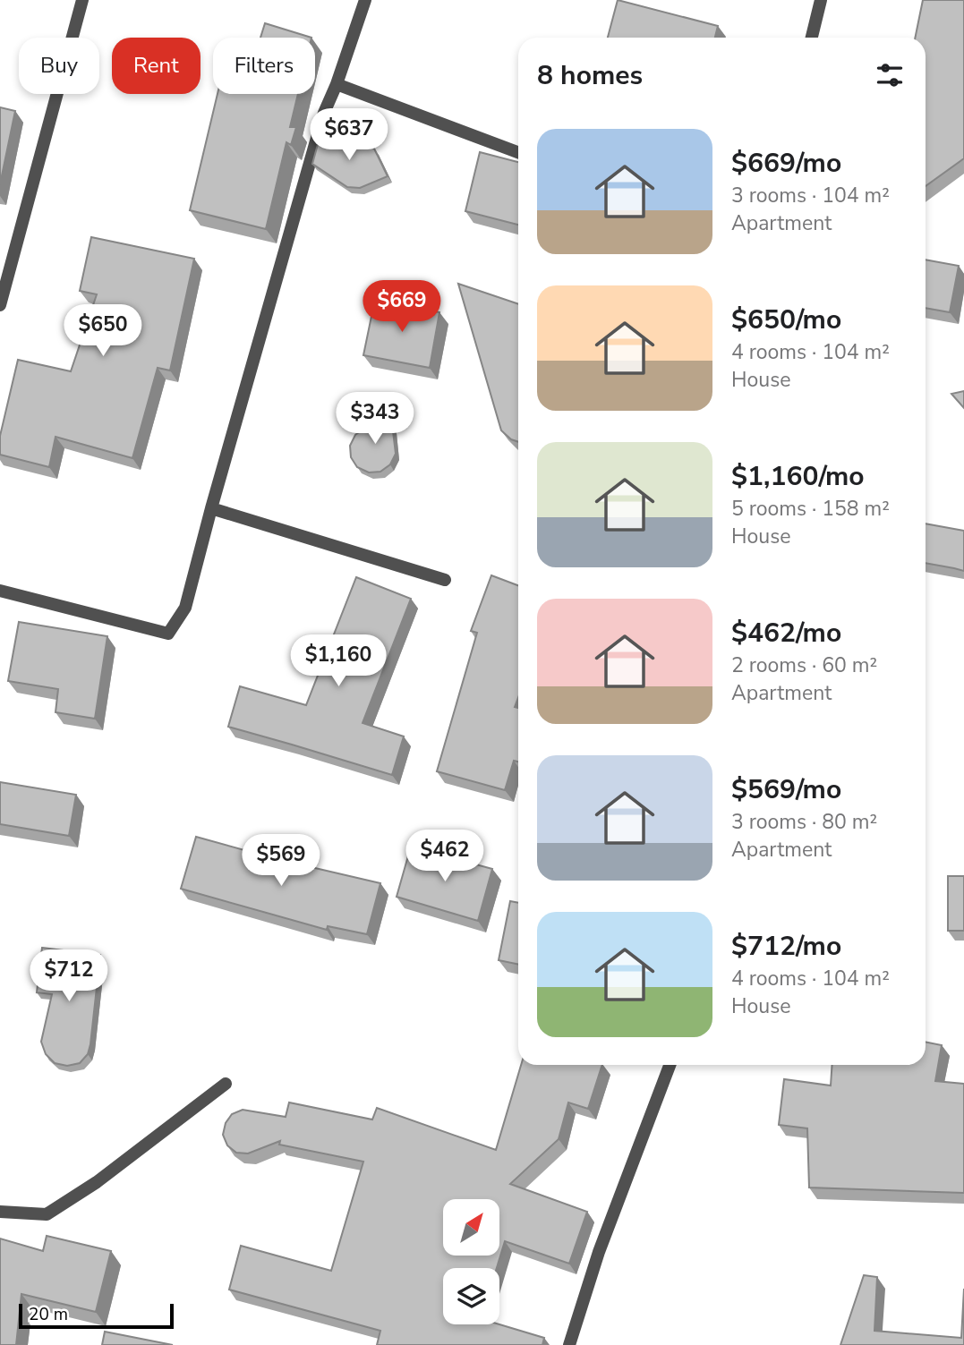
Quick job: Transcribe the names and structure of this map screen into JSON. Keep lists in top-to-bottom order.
{
  "scale_bar": "20 m",
  "north": "top right",
  "page": {
    "chip": ["Buy", "Rent", "Filters"],
    "heading": "8 homes",
    "price": [
      "$637",
      "$669",
      "$650",
      "$343",
      "$1,160",
      "$462",
      "$569",
      "$712"
    ],
    "list": [
      {
        "name": "$669/mo",
        "note": "3 rooms · 104 m² · Apartment"
      },
      {
        "name": "$650/mo",
        "note": "4 rooms · 104 m² · House"
      },
      {
        "name": "$1,160/mo",
        "note": "5 rooms · 158 m² · House"
      },
      {
        "name": "$462/mo",
        "note": "2 rooms · 60 m² · Apartment"
      },
      {
        "name": "$569/mo",
        "note": "3 rooms · 80 m² · Apartment"
      },
      {
        "name": "$712/mo",
        "note": "4 rooms · 104 m² · House"
      }
    ],
    "scale": "20 m"
  }
}
